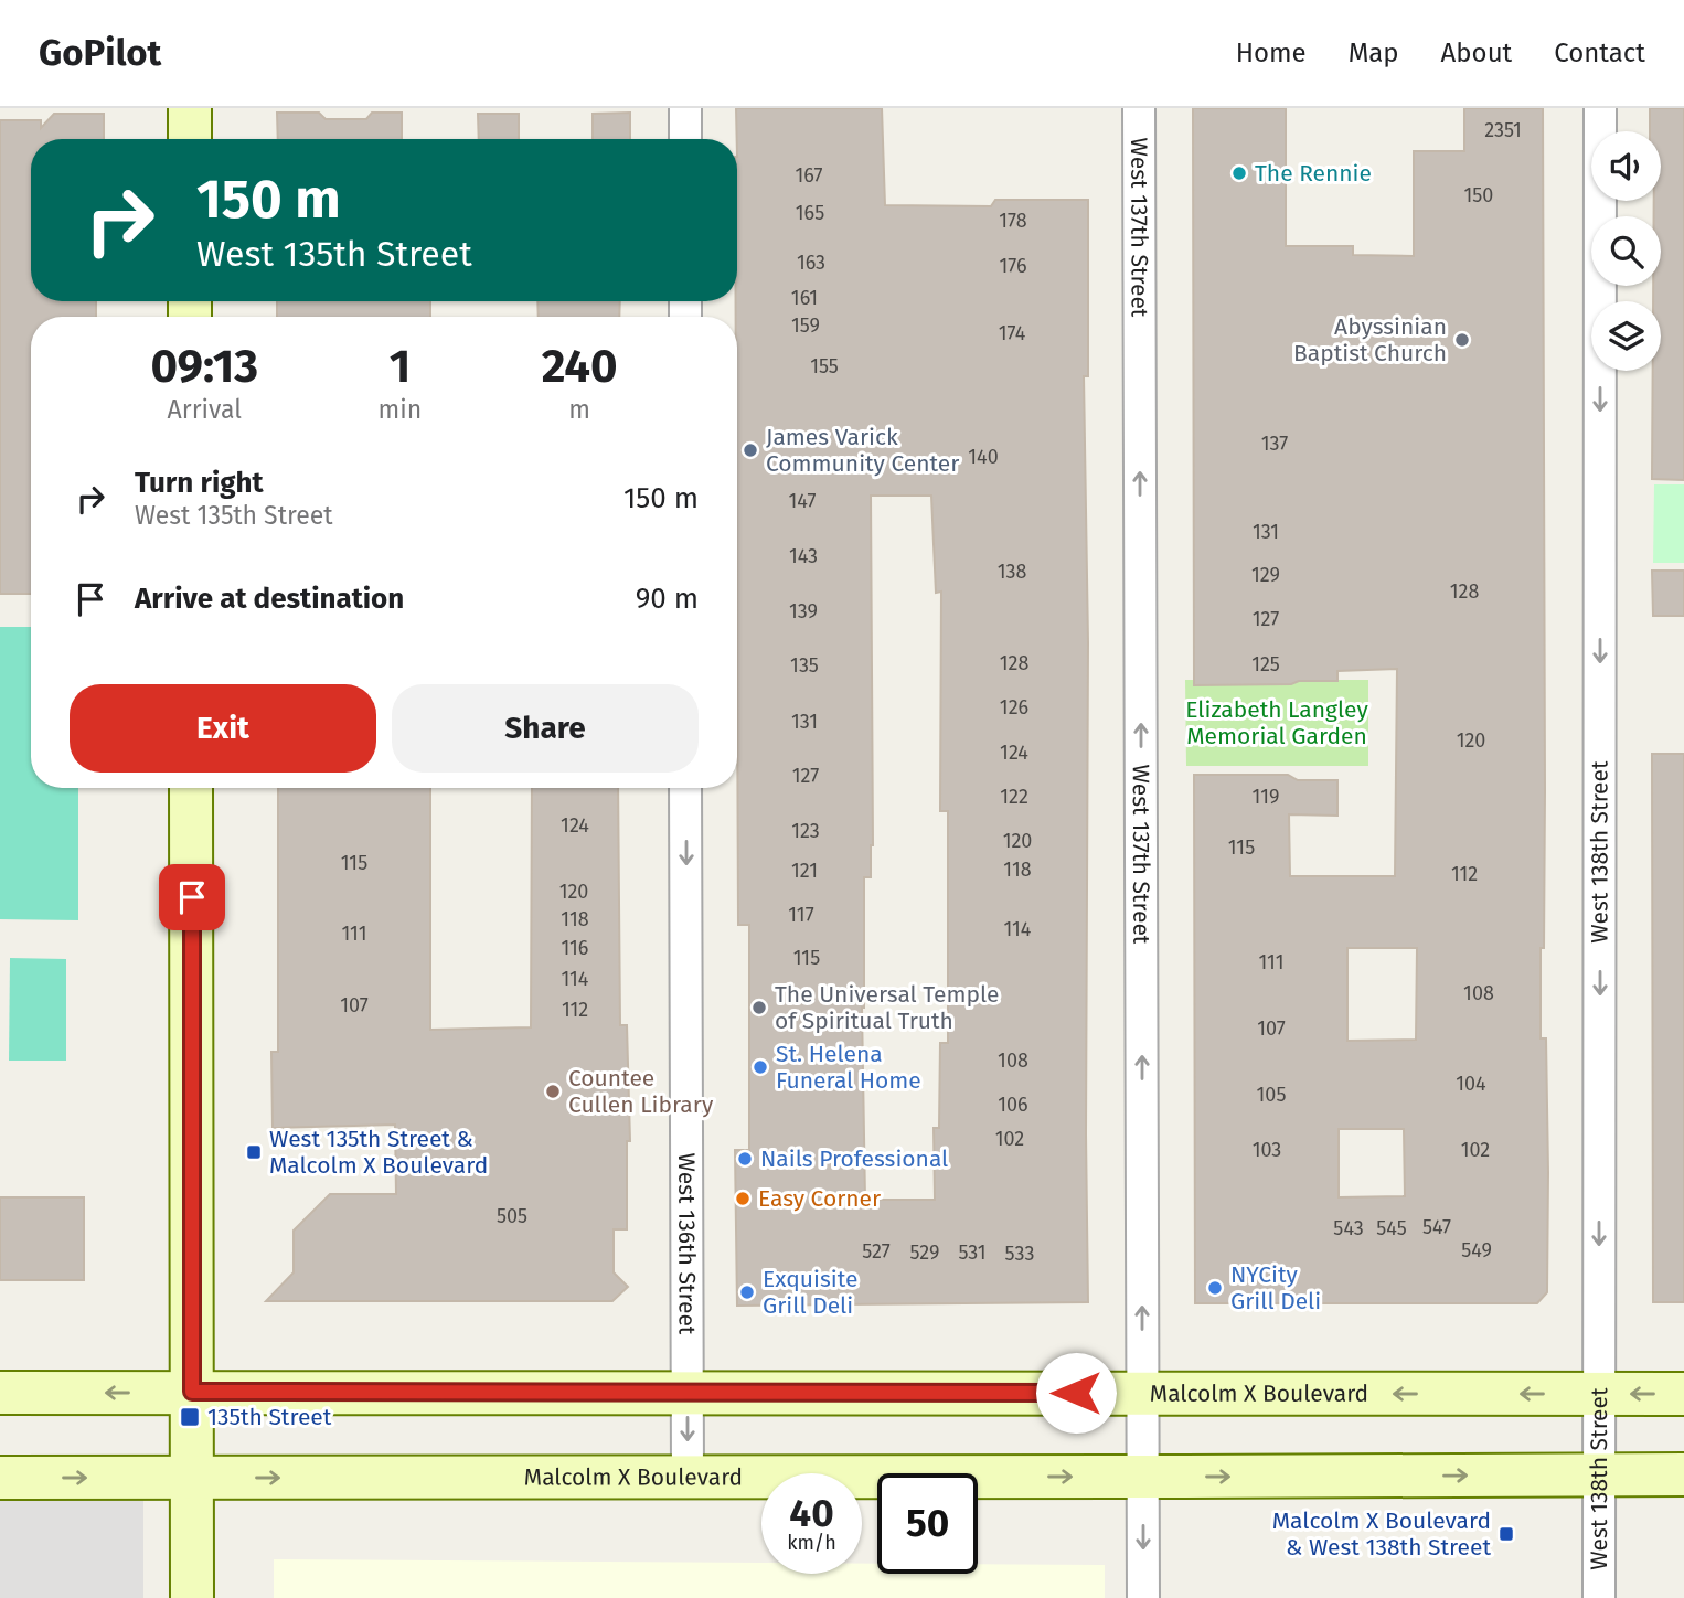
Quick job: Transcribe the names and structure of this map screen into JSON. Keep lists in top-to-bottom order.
{
  "streets": {
    "main road": ["Malcolm X Boulevard"],
    "street": ["West 137th Street", "West 138th Street", "West 136th Street"]
  },
  "crossings": [
    ["West 137th Street", "Malcolm X Boulevard"],
    ["West 138th Street", "Malcolm X Boulevard"],
    ["West 136th Street", "Malcolm X Boulevard"]
  ],
  "one_way": ["West 137th Street", "West 138th Street", "West 136th Street"],
  "parks": ["Elizabeth Langley Memorial Garden"],
  "places": {
    "other": [
      "The Rennie",
      "Abyssinian Baptist Church",
      "James Varick Community Center",
      "The Universal Temple of Spiritual Truth",
      "St. Helena Funeral Home",
      "Countee Cullen Library",
      "Nails Professional",
      "Easy Corner",
      "NYCity Grill Deli",
      "Exquisite Grill Deli"
    ],
    "transit": ["West 135th Street & Malcolm X Boulevard", "135th Street", "Malcolm X Boulevard & West 138th Street"]
  },
  "house_numbers": [
    "2351",
    "167",
    "150",
    "165",
    "178",
    "163",
    "176",
    "161",
    "159",
    "174",
    "155",
    "137",
    "140",
    "147",
    "131",
    "143",
    "138",
    "129",
    "128",
    "139",
    "127",
    "128",
    "125",
    "135",
    "126",
    "131",
    "120",
    "124",
    "127",
    "122",
    "119",
    "124",
    "123",
    "120",
    "115",
    "115",
    "118",
    "121",
    "112",
    "120",
    "117",
    "118",
    "114",
    "111",
    "116",
    "115",
    "111",
    "114",
    "108",
    "107",
    "112",
    "107",
    "108",
    "104",
    "105",
    "106",
    "102",
    "103",
    "102",
    "505",
    "547",
    "543",
    "545",
    "549",
    "527",
    "529",
    "531",
    "533"
  ],
  "page": {
    "header": "GoPilot",
    "nav": [
      "Home",
      "Map",
      "About",
      "Contact"
    ],
    "turn": ["150 m", "West 135th Street"],
    "eta": [
      "09:13",
      "Arrival",
      "1",
      "min",
      "240",
      "m"
    ],
    "list": [
      {
        "name": "Turn right",
        "note": "West 135th Street",
        "value": "150 m"
      },
      {
        "name": "Arrive at destination",
        "value": "90 m"
      }
    ],
    "buttons": ["Exit", "Share"],
    "speed": "40 km/h",
    "limit": "50"
  }
}
